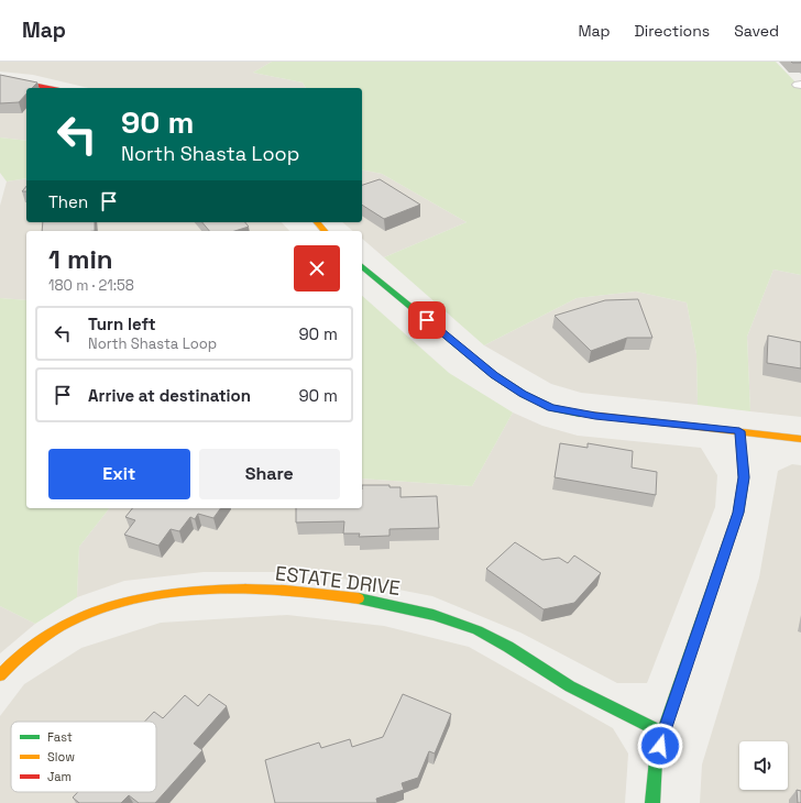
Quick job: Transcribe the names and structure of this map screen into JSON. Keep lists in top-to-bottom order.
{
  "streets": {
    "street": ["ESTATE DRIVE"]
  },
  "legend": ["Fast", "Slow", "Jam"],
  "page": {
    "header": "Map",
    "nav": ["Map", "Directions", "Saved"],
    "turn": ["90 m", "North Shasta Loop"],
    "then": "Then",
    "heading": ["1 min", "180 m · 21:58"],
    "list": [
      {
        "name": "Turn left",
        "note": "North Shasta Loop",
        "value": "90 m"
      },
      {
        "name": "Arrive at destination",
        "value": "90 m"
      }
    ],
    "buttons": ["Exit", "Share"]
  }
}
